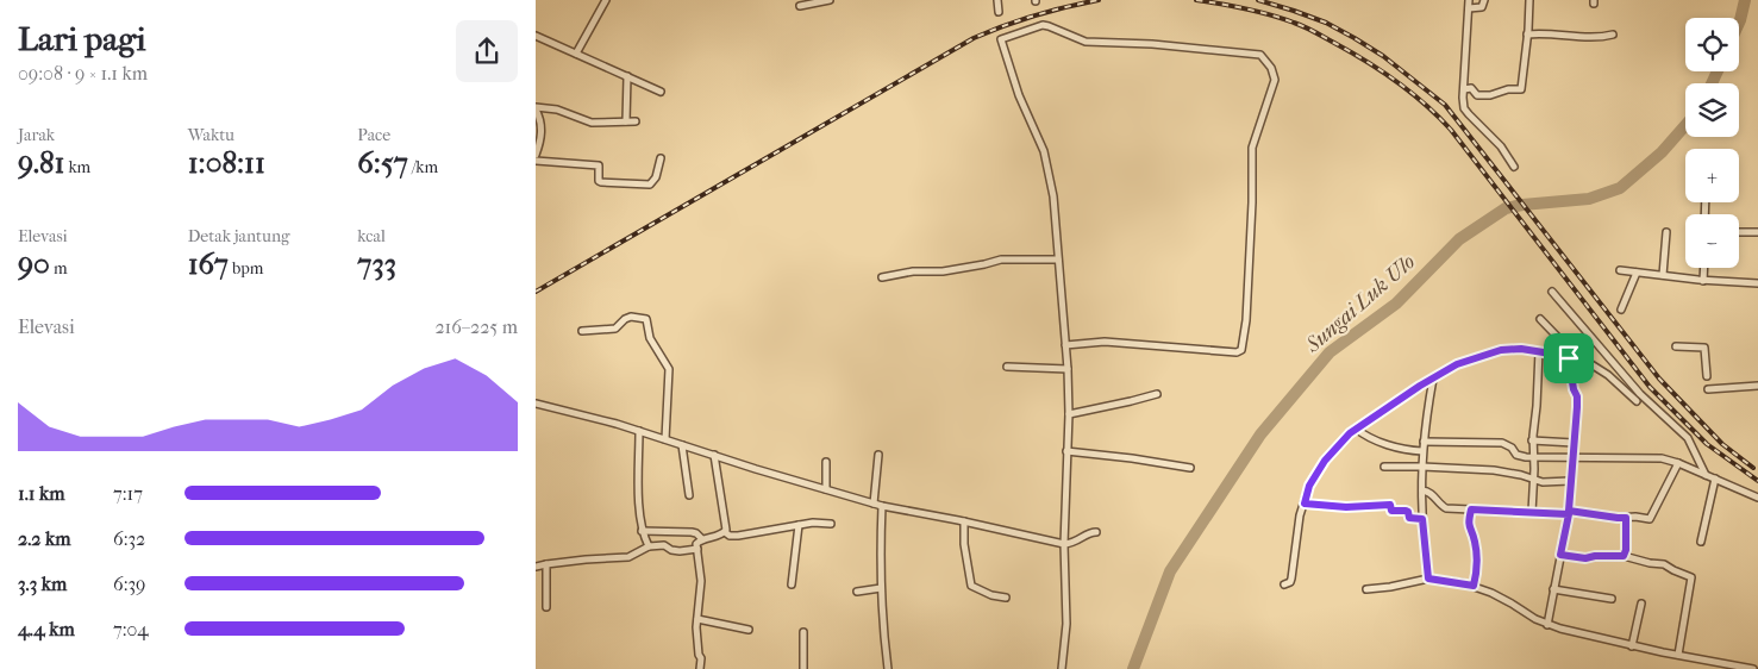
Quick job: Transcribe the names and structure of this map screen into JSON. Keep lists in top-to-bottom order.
{
  "water": ["Sungai Luk Ulo"],
  "page": {
    "heading": ["Lari pagi", "09:08 · 9 × 1.1 km"],
    "map_buttons": ["+", "−"],
    "stats": [
      ["Jarak", "9.81 km"],
      ["Waktu", "1:08:11"],
      ["Pace", "6:57 /km"],
      ["Elevasi", "90 m"],
      ["Detak jantung", "167 bpm"],
      ["kcal", "733"]
    ],
    "chart": ["Elevasi", "216–225 m"],
    "list": [
      {
        "name": "1.1 km",
        "note": "7:17"
      },
      {
        "name": "2.2 km",
        "note": "6:32"
      },
      {
        "name": "3.3 km",
        "note": "6:39"
      },
      {
        "name": "4.4 km",
        "note": "7:04"
      }
    ]
  }
}
